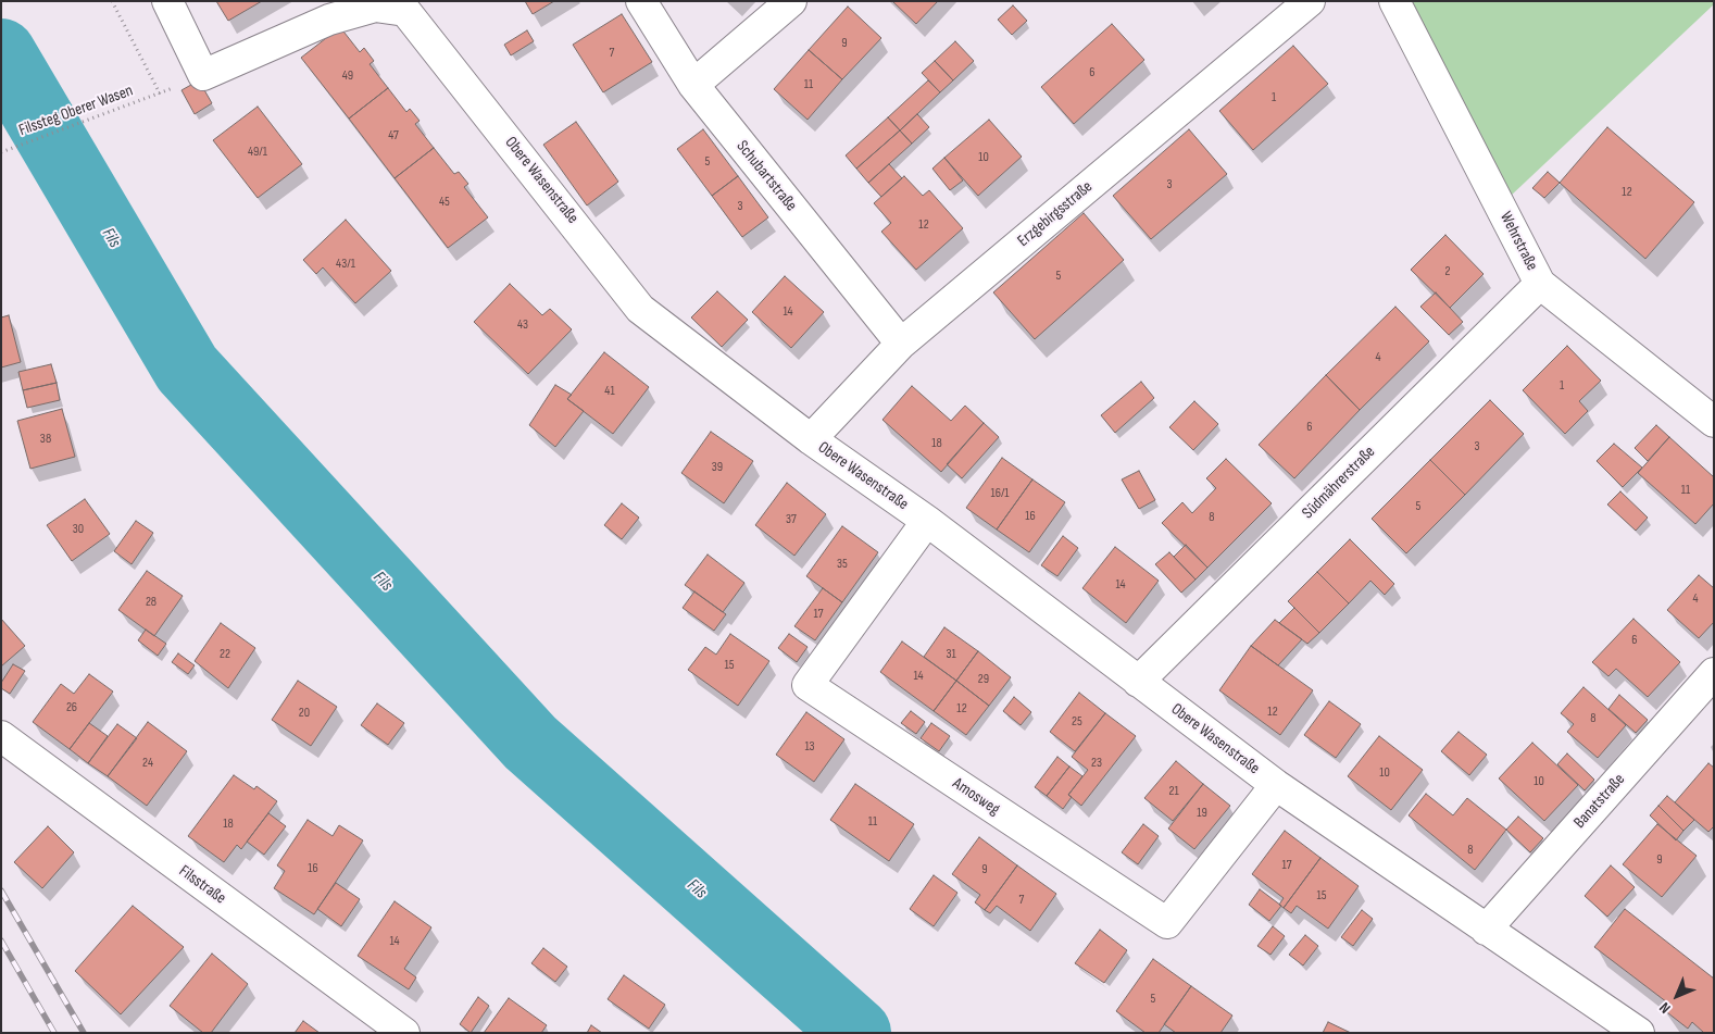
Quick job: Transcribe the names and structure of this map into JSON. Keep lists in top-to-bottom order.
{
  "streets": {
    "street": [
      "Schubartstraße",
      "Obere Wasenstraße",
      "Erzgebirgsstraße",
      "Wehrstraße",
      "Südmährerstraße",
      "Amosweg",
      "Banatstraße",
      "Filsstraße"
    ],
    "path": ["Filssteg Oberer Wasen"]
  },
  "crossings": [
    ["Schubartstraße", "Erzgebirgsstraße"],
    ["Obere Wasenstraße", "Erzgebirgsstraße"],
    ["Obere Wasenstraße", "Südmährerstraße"],
    ["Obere Wasenstraße", "Amosweg"],
    ["Obere Wasenstraße", "Banatstraße"],
    ["Wehrstraße", "Südmährerstraße"]
  ],
  "water": ["Fils"],
  "house_numbers": [
    "9",
    "7",
    "6",
    "49",
    "11",
    "1",
    "47",
    "49/1",
    "10",
    "5",
    "3",
    "12",
    "45",
    "3",
    "12",
    "43/1",
    "2",
    "5",
    "14",
    "43",
    "4",
    "1",
    "41",
    "6",
    "38",
    "18",
    "3",
    "39",
    "11",
    "16/1",
    "5",
    "16",
    "8",
    "37",
    "30",
    "35",
    "14",
    "4",
    "28",
    "17",
    "6",
    "22",
    "31",
    "15",
    "14",
    "29",
    "26",
    "12",
    "12",
    "20",
    "8",
    "25",
    "13",
    "24",
    "23",
    "10",
    "10",
    "21",
    "19",
    "11",
    "18",
    "8",
    "9",
    "17",
    "16",
    "9",
    "15",
    "7",
    "14",
    "5"
  ],
  "north": "bottom left"
}
